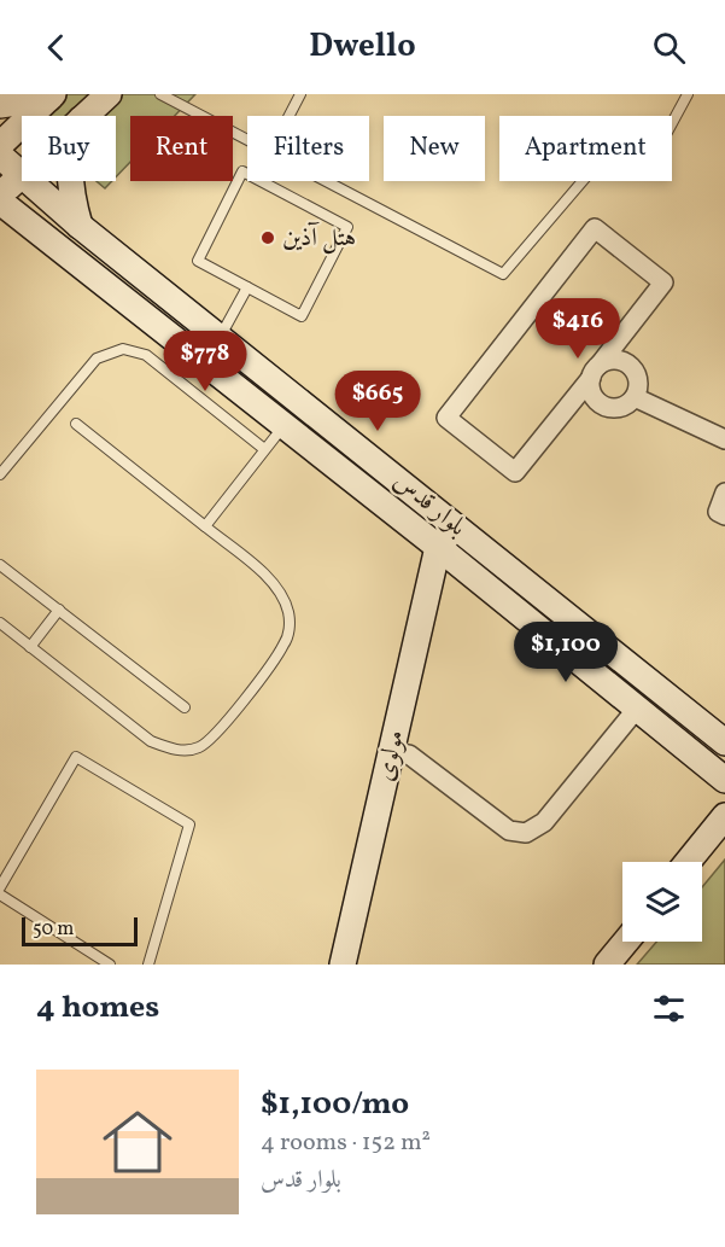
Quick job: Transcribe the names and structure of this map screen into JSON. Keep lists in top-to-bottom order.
{
  "streets": {
    "main road": ["بلوار قدس", "مولوی"]
  },
  "crossings": [
    ["بلوار قدس", "مولوی"]
  ],
  "places": ["هتل آذین"],
  "scale_bar": "50 m",
  "page": {
    "header": "Dwello",
    "chip": [
      "Buy",
      "Rent",
      "Filters",
      "New",
      "Apartment"
    ],
    "price": [
      "$416",
      "$778",
      "$665",
      "$1,100"
    ],
    "scale": "50 m",
    "heading": "4 homes",
    "list": [
      {
        "name": "$1,100/mo",
        "note": "4 rooms · 152 m² · بلوار قدس"
      }
    ]
  }
}
